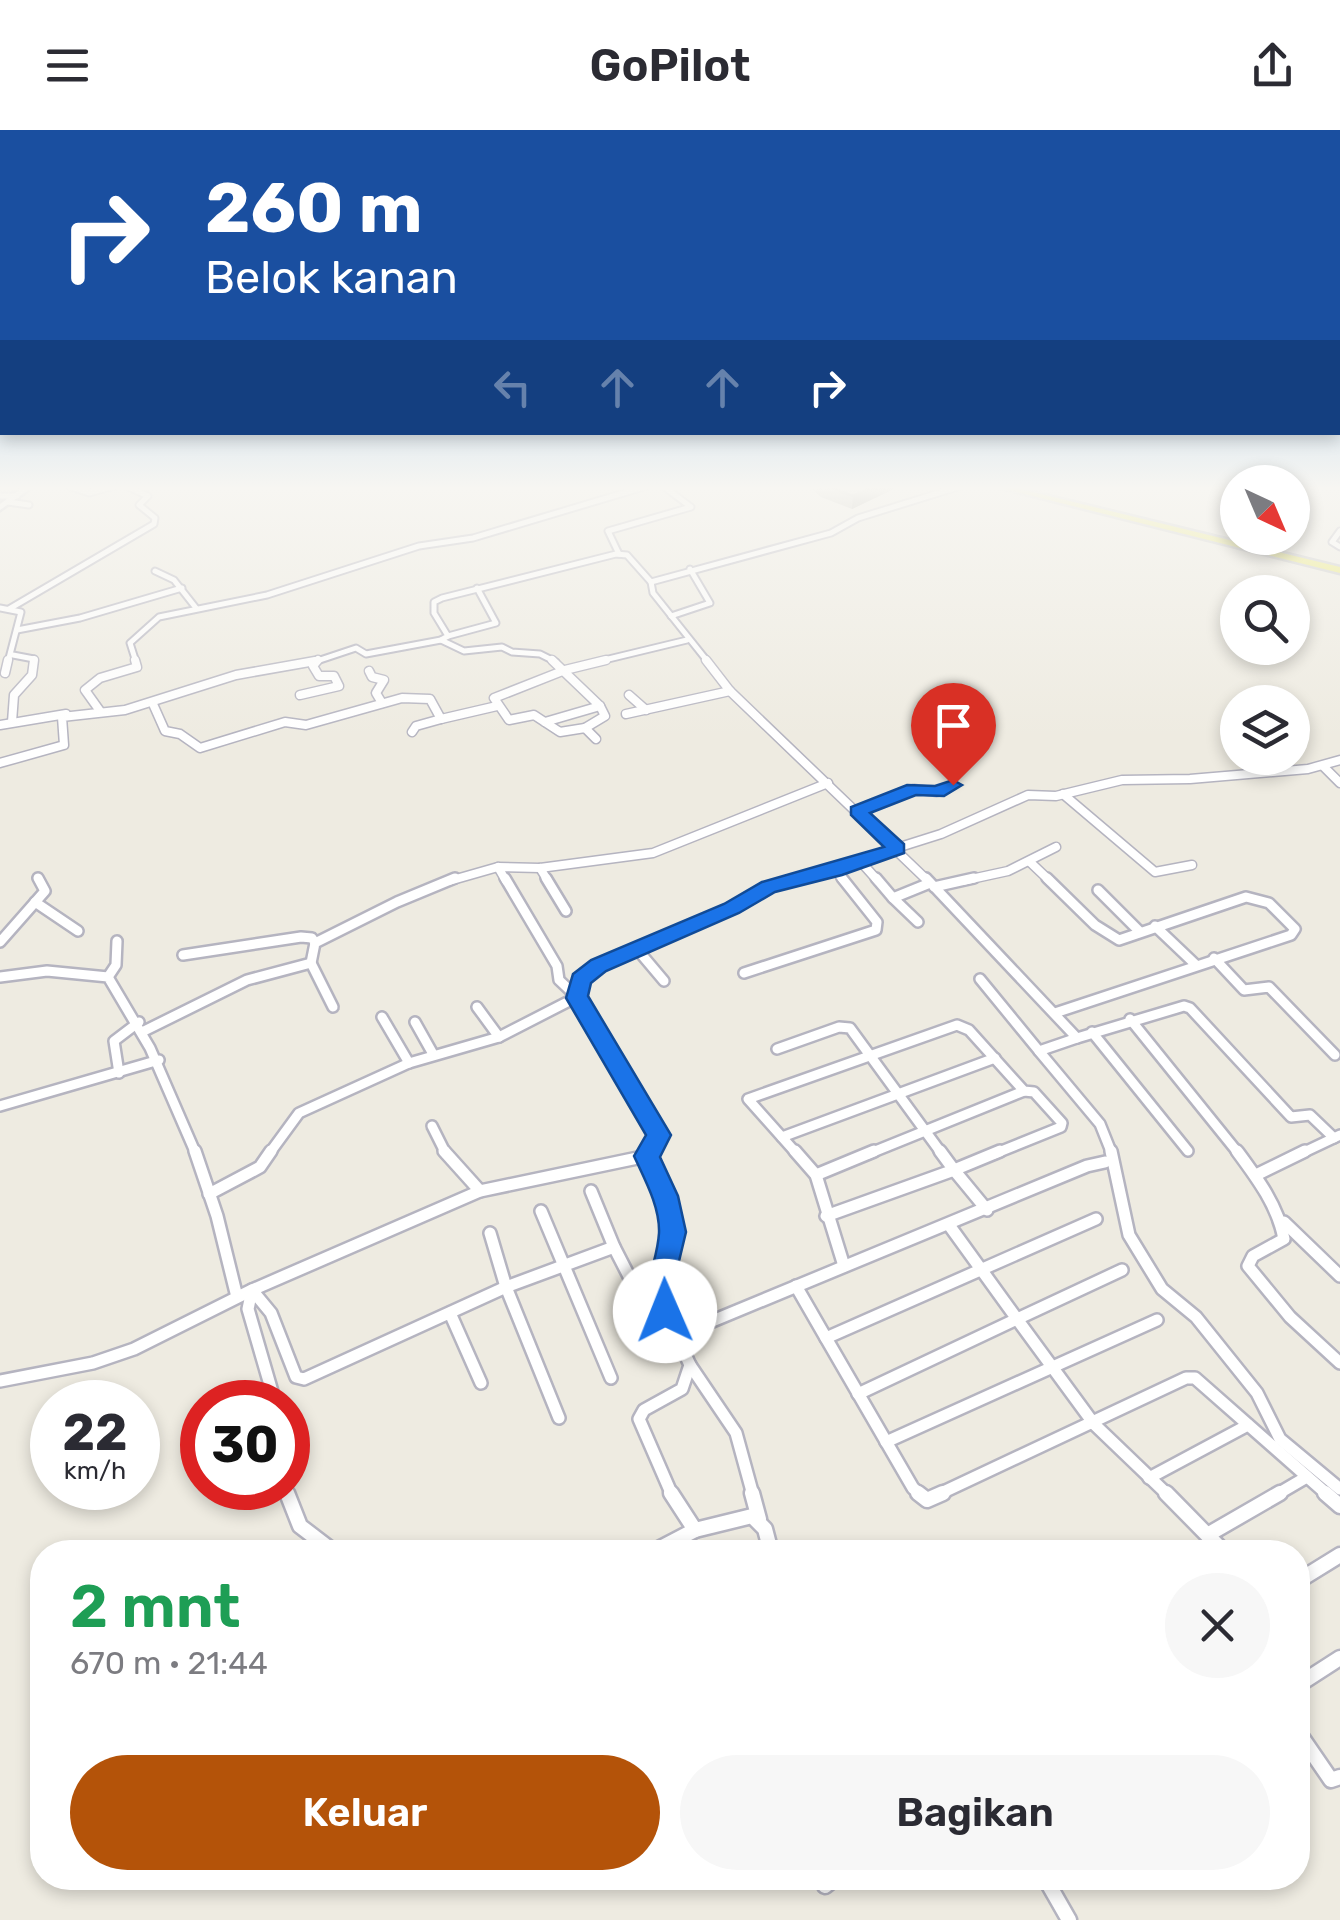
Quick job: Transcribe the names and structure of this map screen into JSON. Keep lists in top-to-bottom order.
{
  "north": "bottom right",
  "page": {
    "header": "GoPilot",
    "turn": ["260 m", "Belok kanan"],
    "speed": "22 km/h",
    "limit": "30",
    "heading": ["2 mnt", "670 m · 21:44"],
    "buttons": ["Keluar", "Bagikan"]
  }
}
